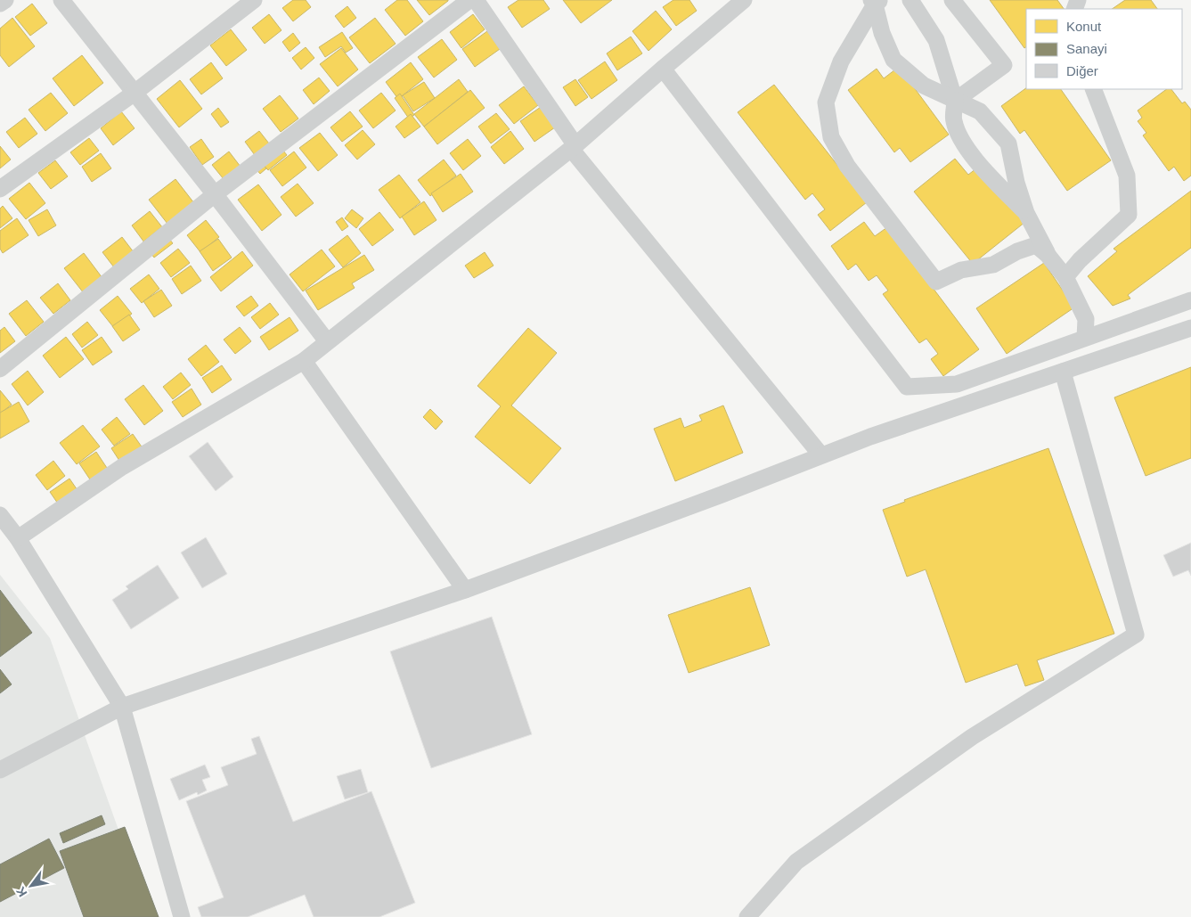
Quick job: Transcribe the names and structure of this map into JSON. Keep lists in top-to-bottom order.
{
  "legend": ["Konut", "Sanayi", "Diğer"],
  "north": "bottom left"
}
